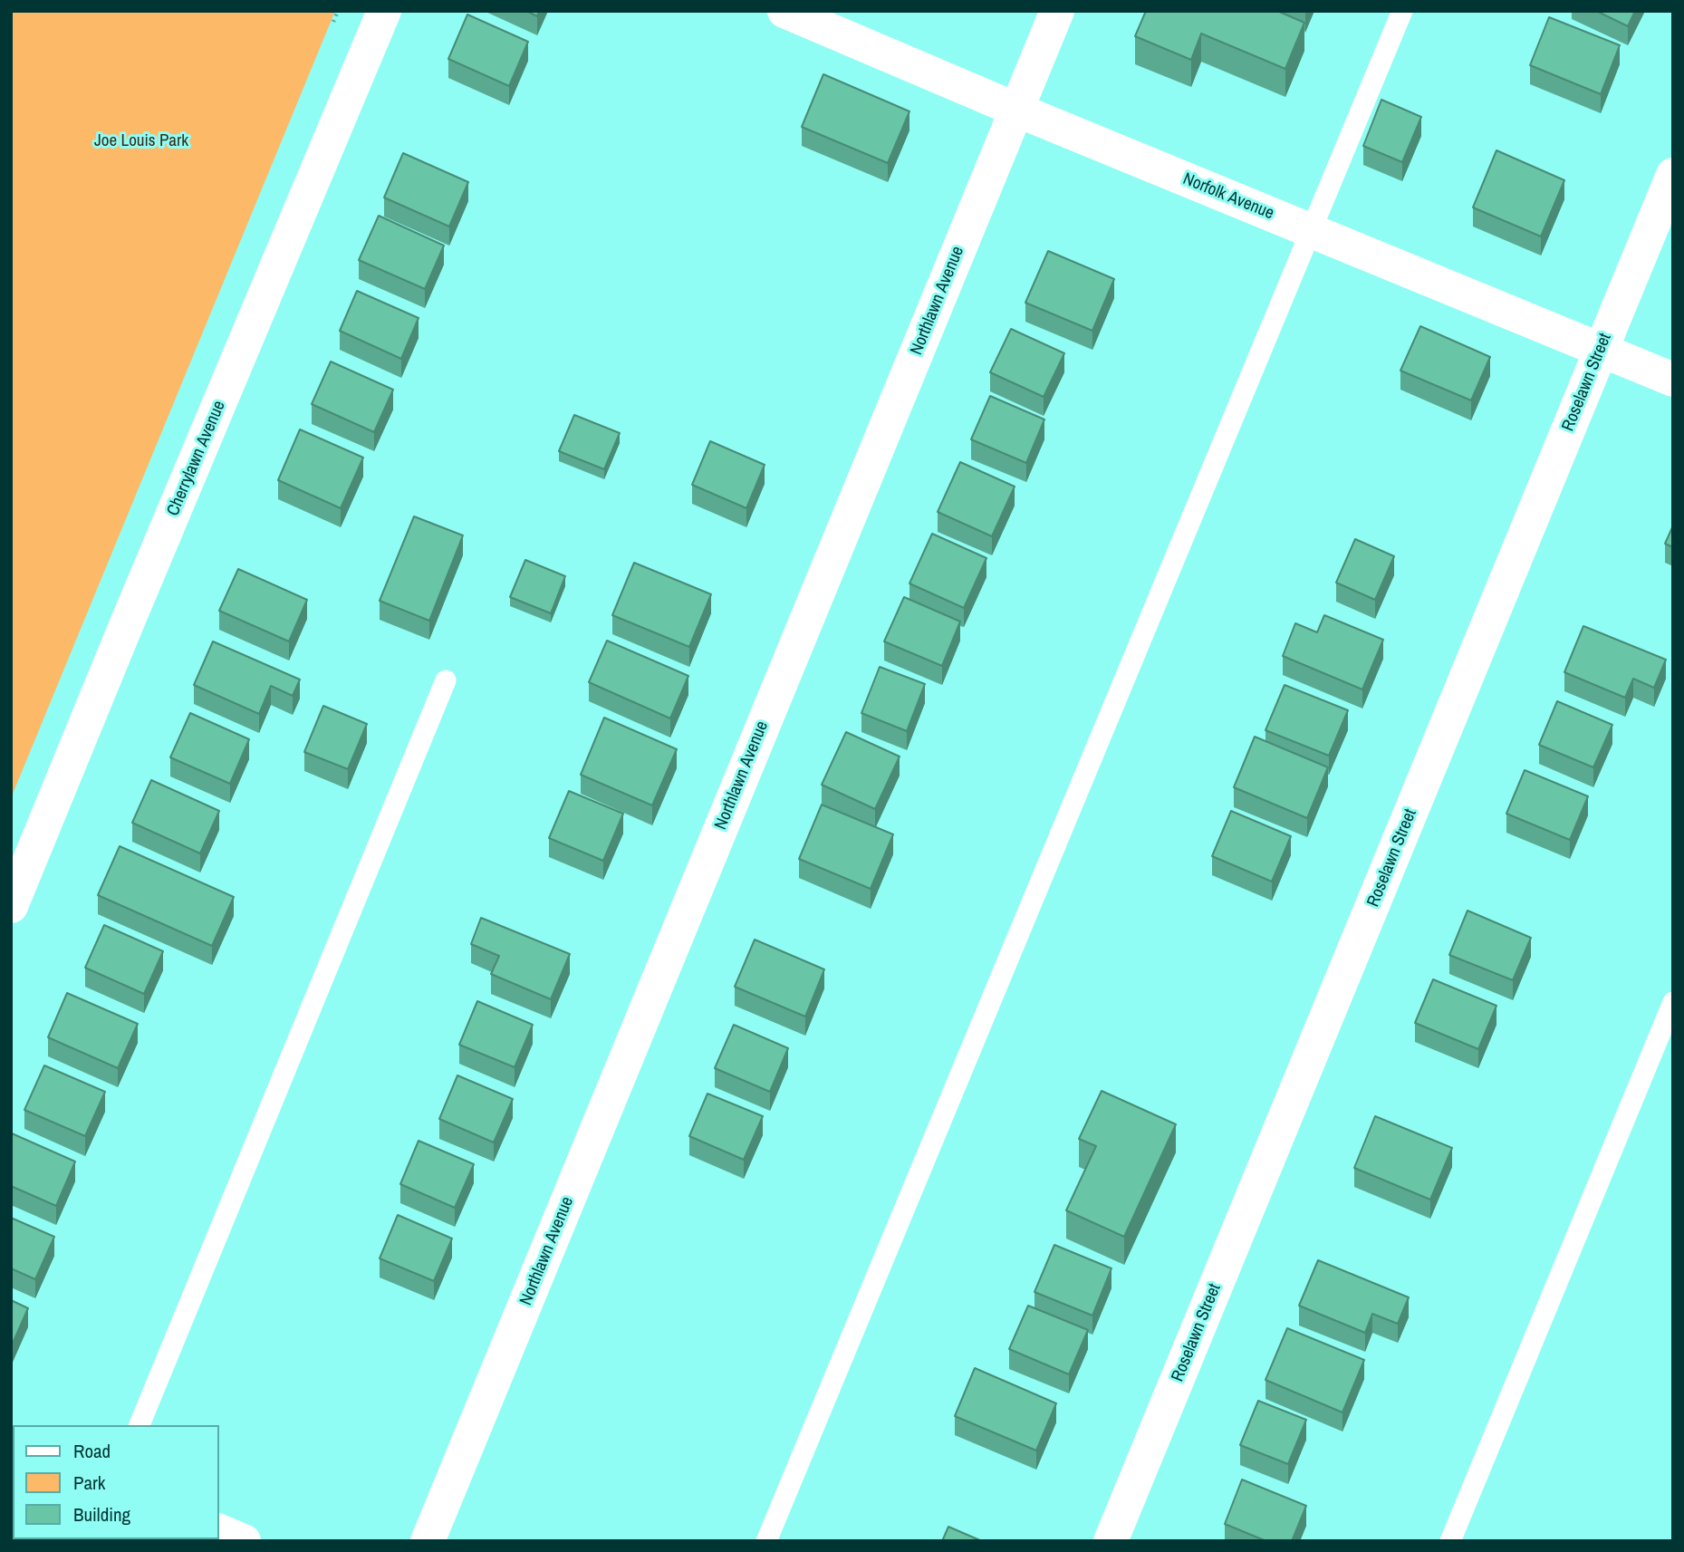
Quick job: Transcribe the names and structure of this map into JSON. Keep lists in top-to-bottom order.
{
  "streets": {
    "street": [
      "Norfolk Avenue",
      "Northlawn Avenue",
      "Roselawn Street",
      "Cherrylawn Avenue"
    ]
  },
  "crossings": [
    ["Norfolk Avenue", "Northlawn Avenue"],
    ["Norfolk Avenue", "Roselawn Street"]
  ],
  "parks": ["Joe Louis Park"],
  "legend": ["Road", "Park", "Building"]
}
